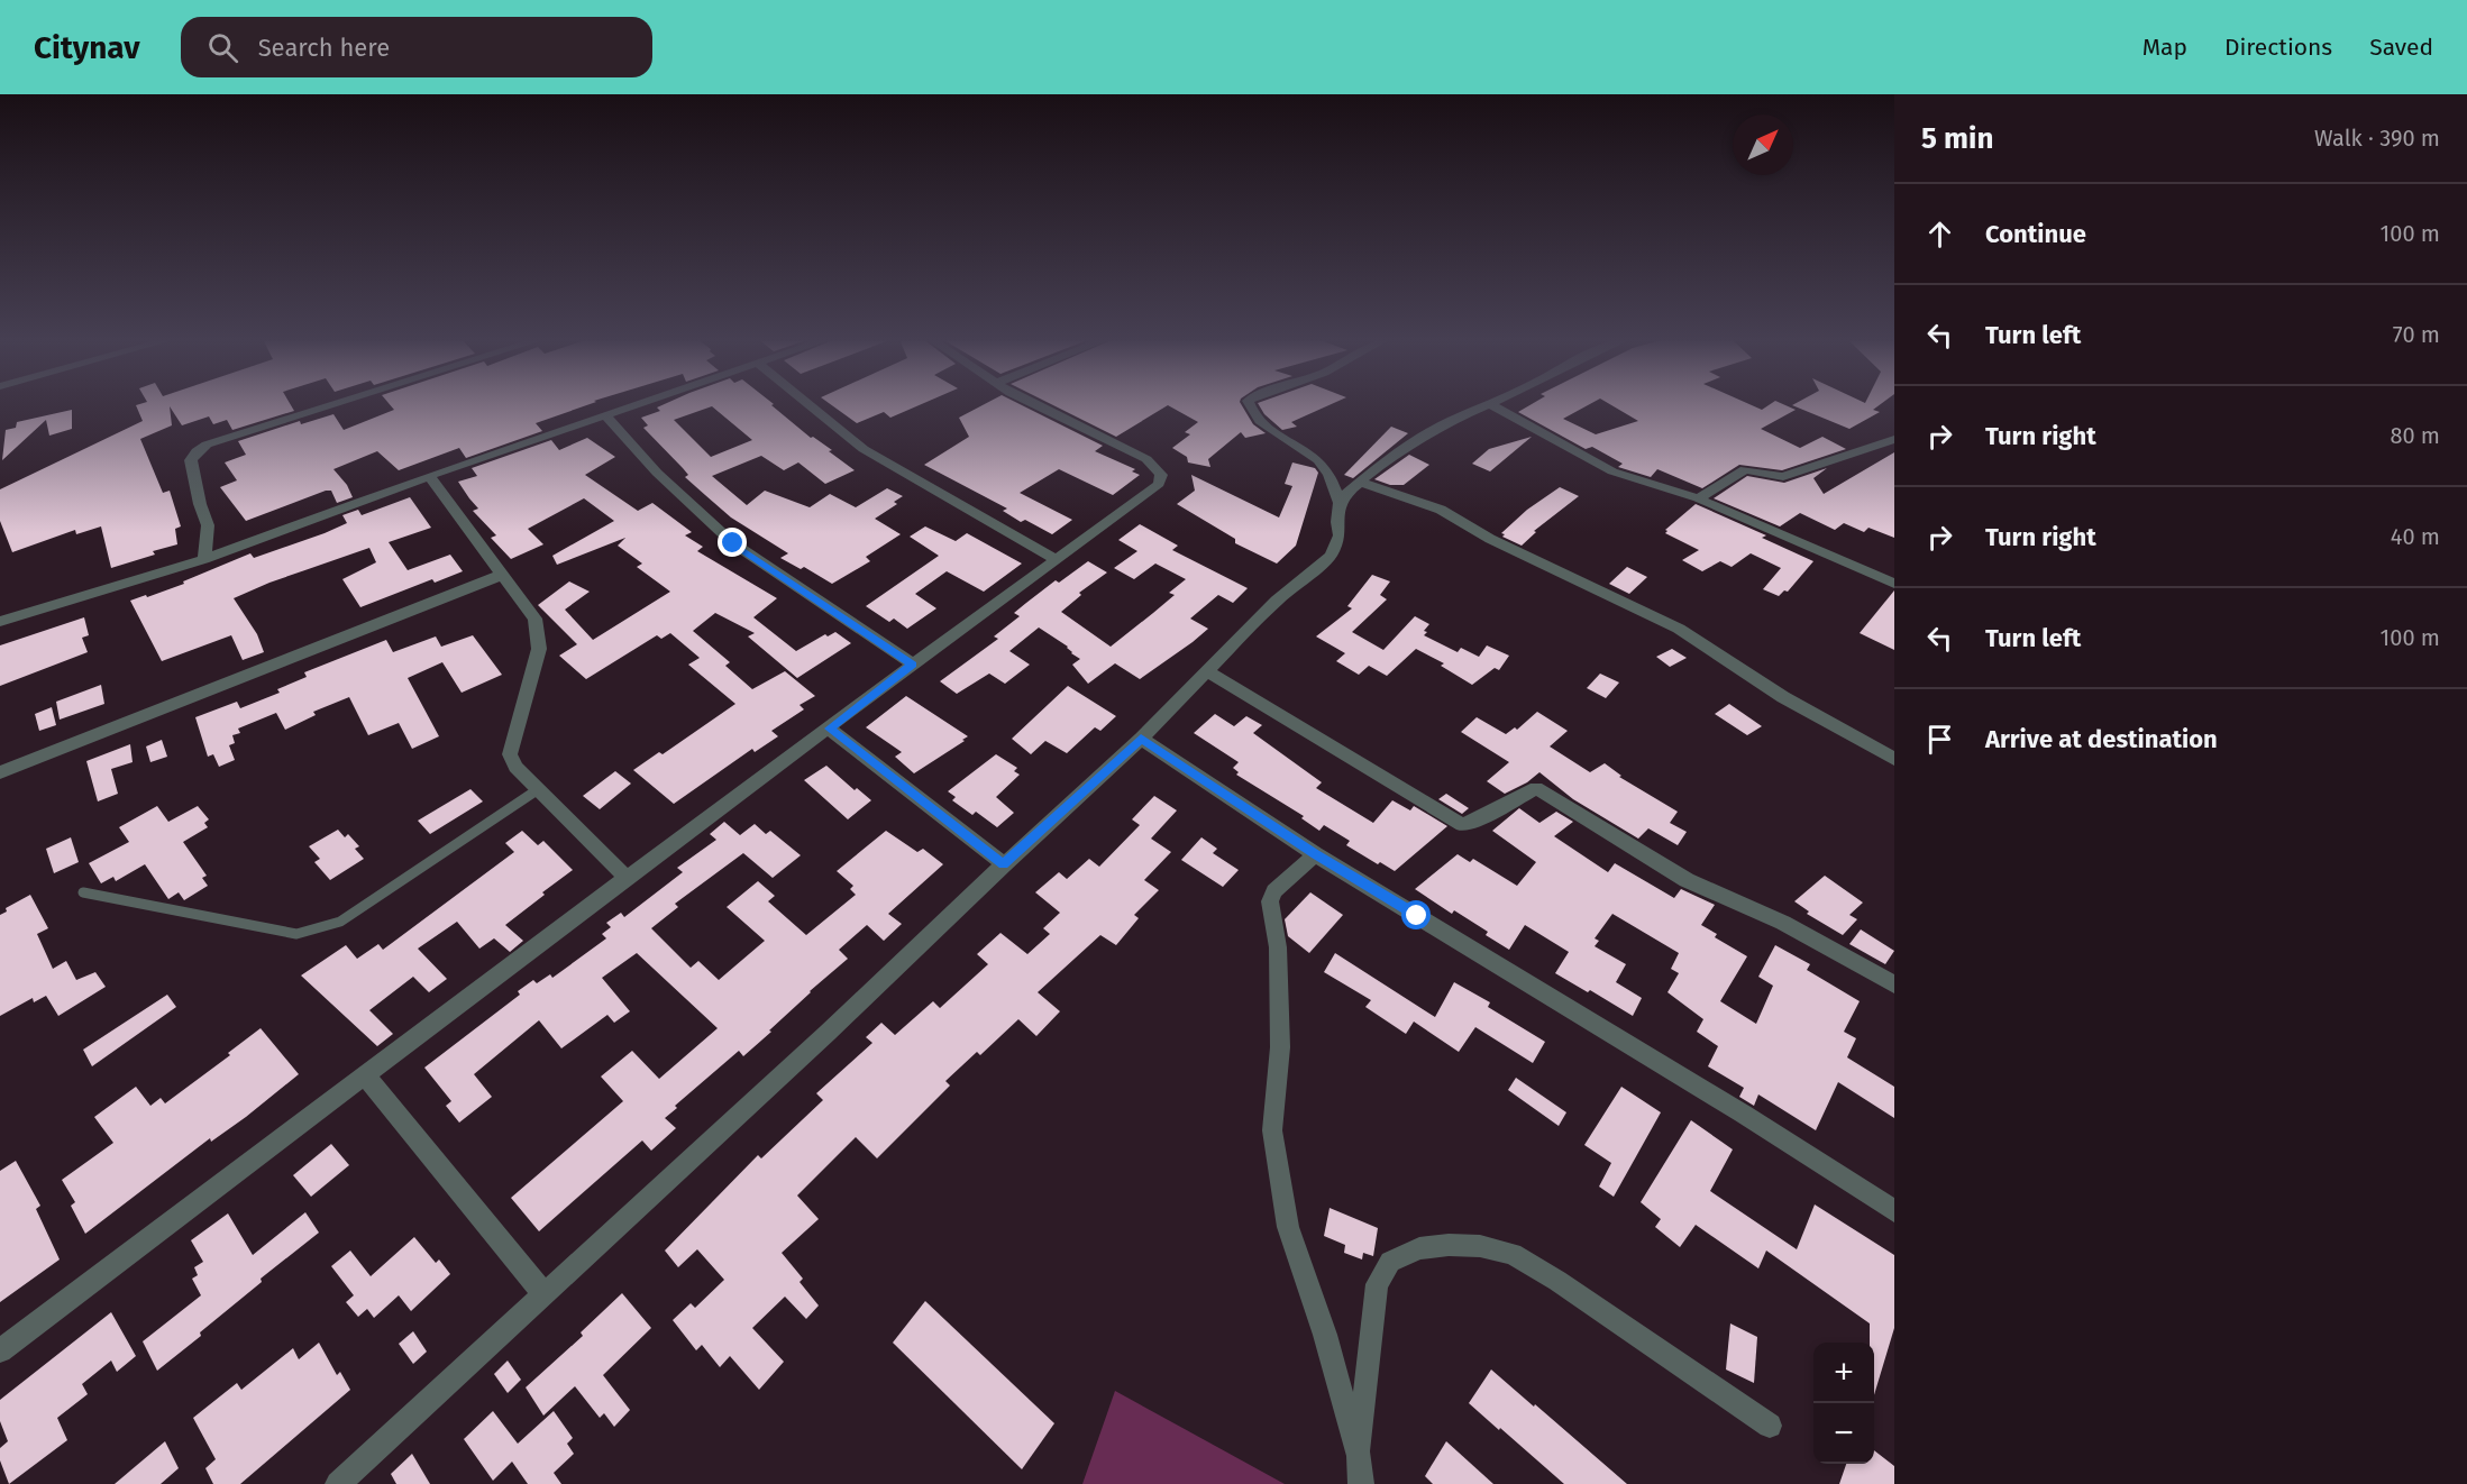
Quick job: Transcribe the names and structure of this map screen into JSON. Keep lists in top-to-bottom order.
{
  "north": "top right",
  "page": {
    "header": "Citynav",
    "search": "Search here",
    "nav": ["Map", "Directions", "Saved"],
    "heading": ["5 min", "Walk · 390 m"],
    "list": [
      ["Continue", "100 m"],
      ["Turn left", "70 m"],
      ["Turn right", "80 m"],
      ["Turn right", "40 m"],
      ["Turn left", "100 m"],
      "Arrive at destination"
    ],
    "map_buttons": ["+", "−"]
  }
}
